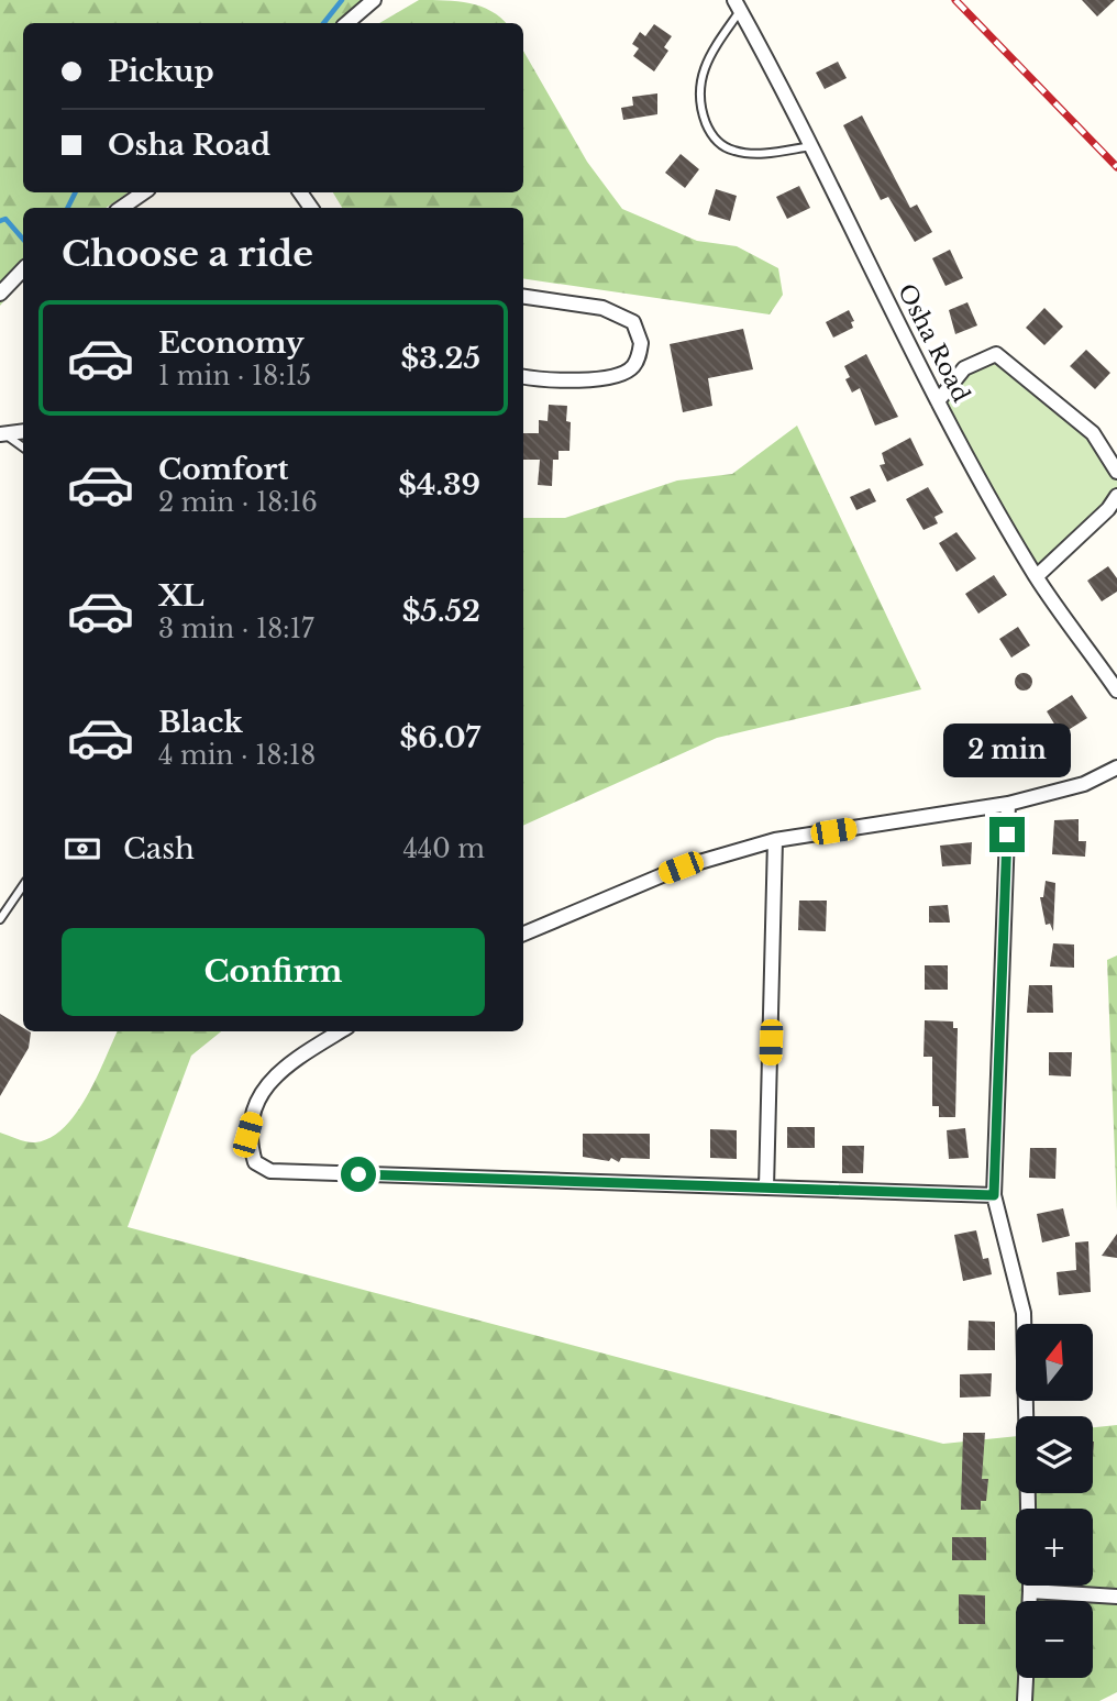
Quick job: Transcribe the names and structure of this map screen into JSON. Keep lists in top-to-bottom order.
{
  "streets": {
    "street": ["Osha Road"]
  },
  "north": "top",
  "page": {
    "banner": ["Pickup", "Osha Road"],
    "heading": "Choose a ride",
    "list": [
      {
        "name": "Economy",
        "note": "1 min · 18:15",
        "value": "$3.25"
      },
      {
        "name": "Comfort",
        "note": "2 min · 18:16",
        "value": "$4.39"
      },
      {
        "name": "XL",
        "note": "3 min · 18:17",
        "value": "$5.52"
      },
      {
        "name": "Black",
        "note": "4 min · 18:18",
        "value": "$6.07"
      }
    ],
    "bubble": "2 min",
    "pay": ["Cash", "440 m"],
    "buttons": "Confirm",
    "map_buttons": ["+", "−"]
  }
}
